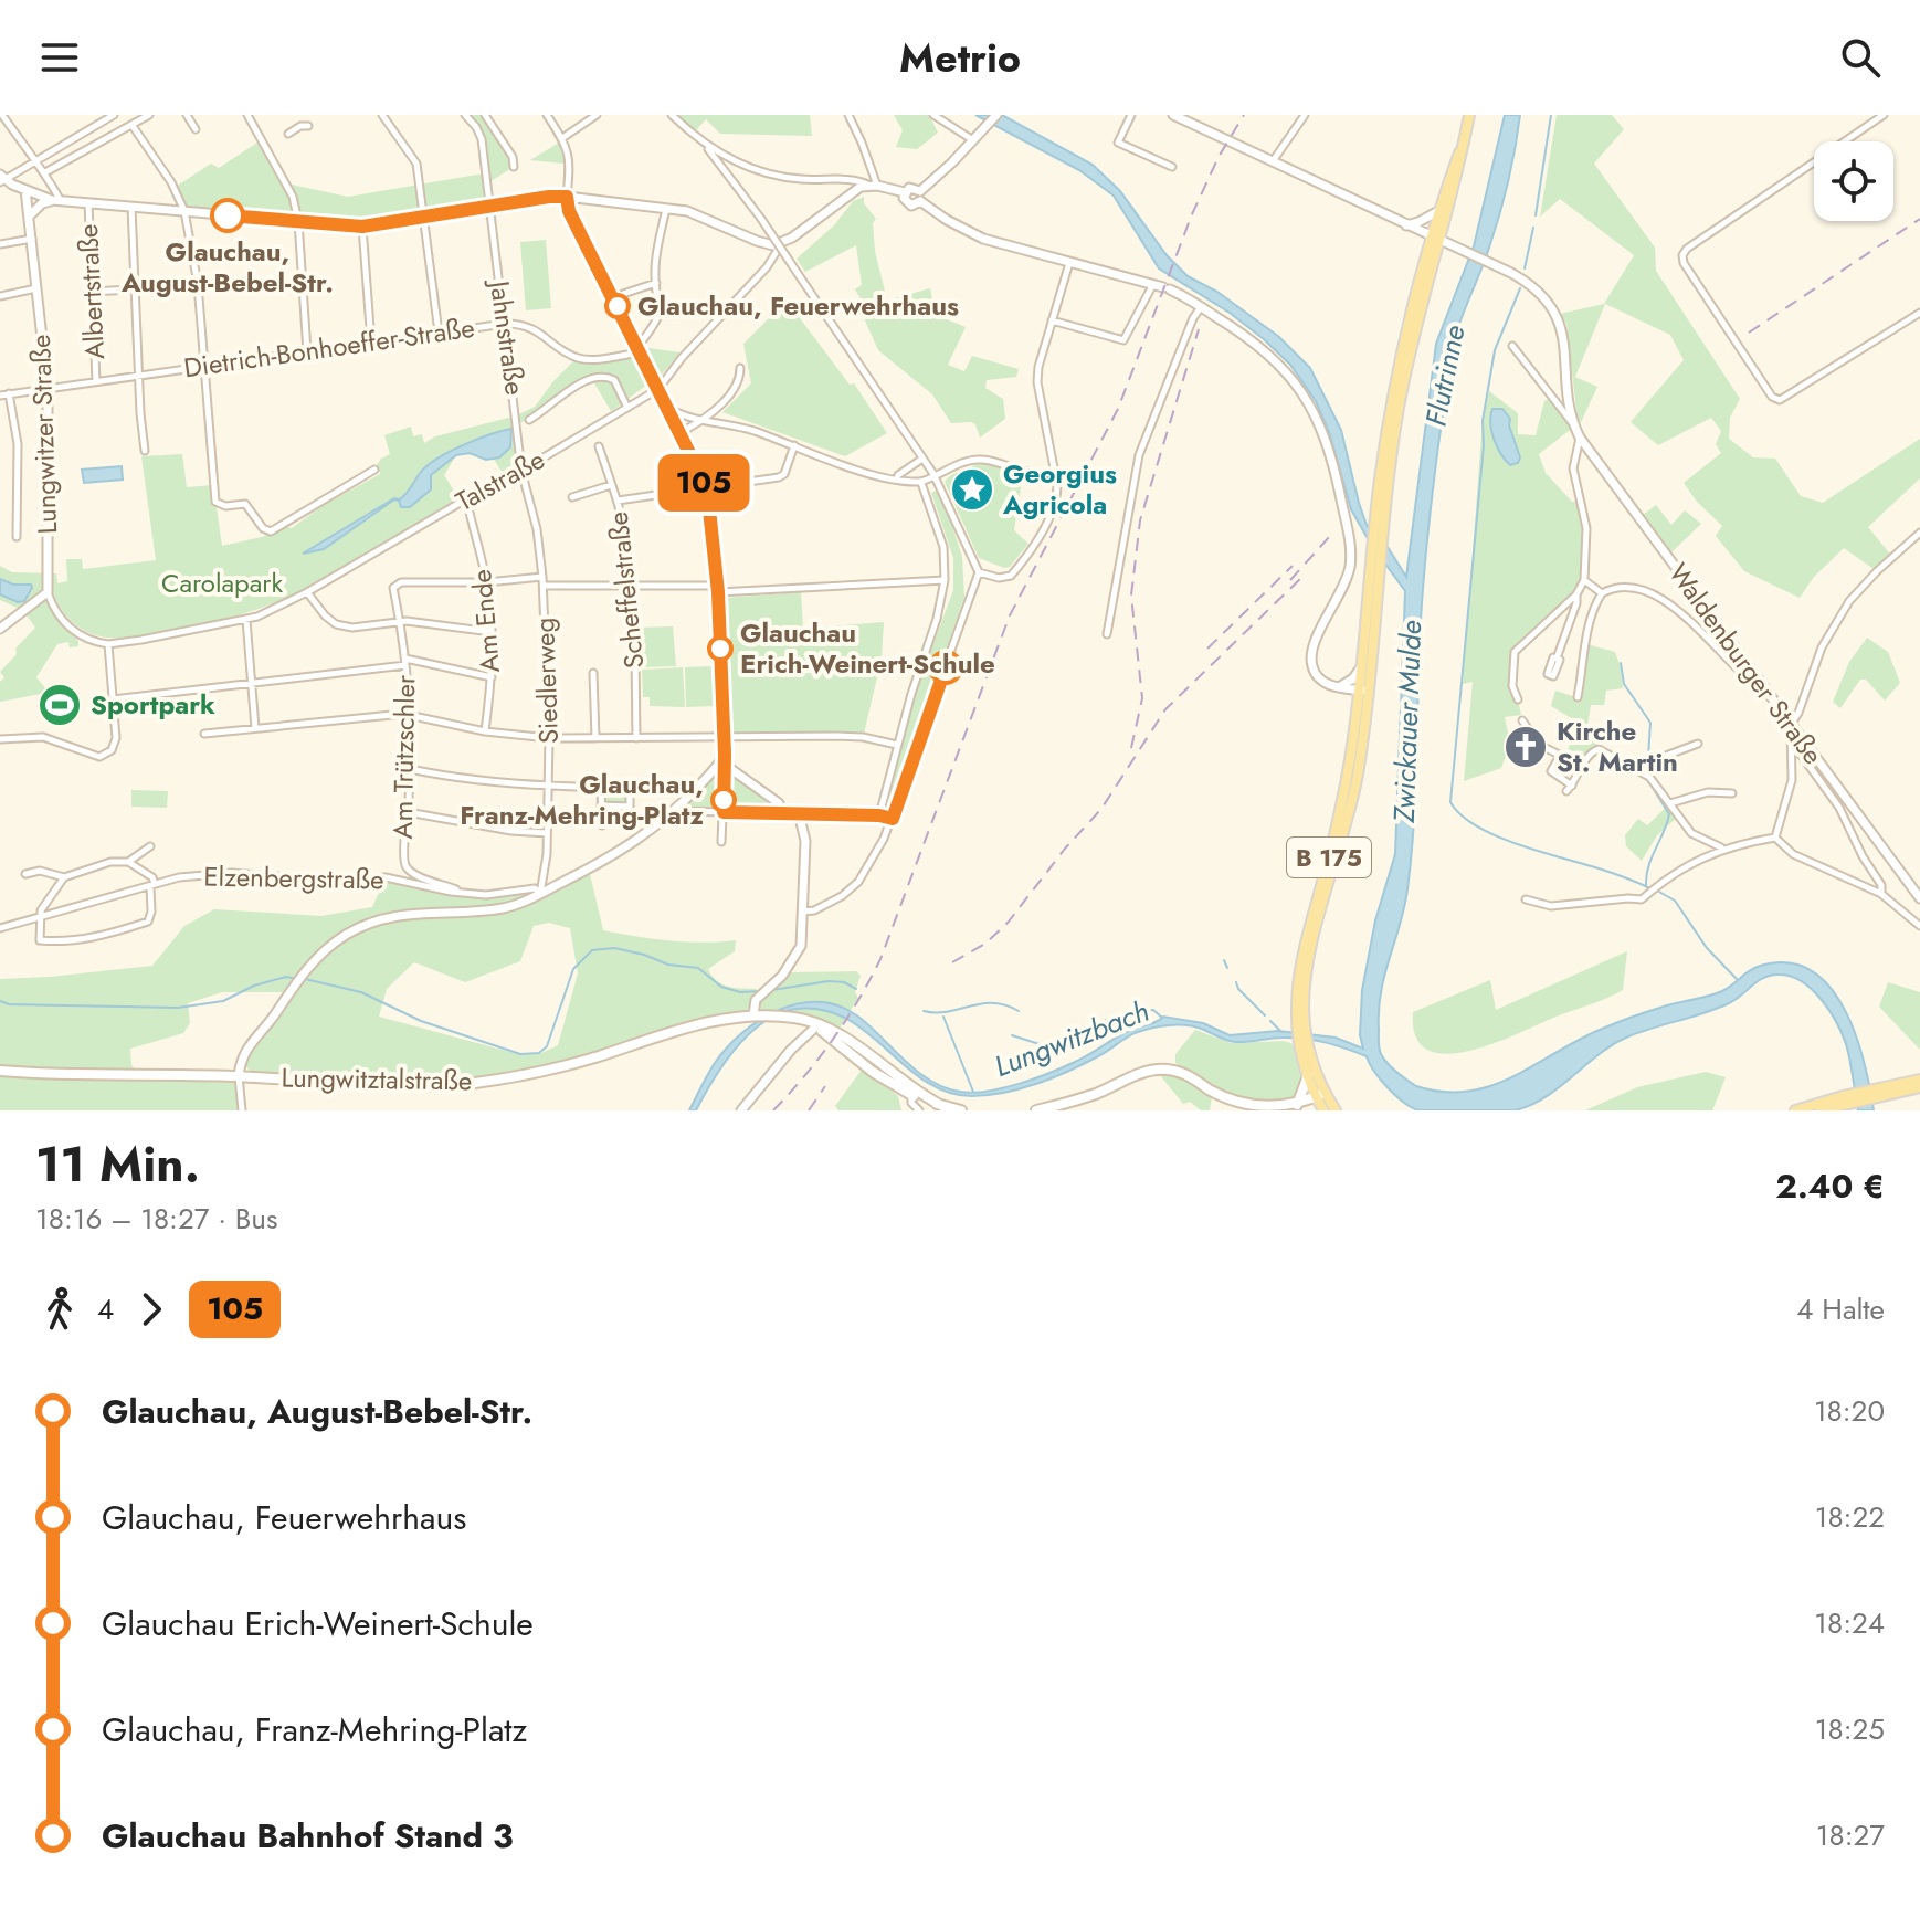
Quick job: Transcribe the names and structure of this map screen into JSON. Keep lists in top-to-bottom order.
{
  "streets": {
    "main road": ["B 175", "Lungwitztalstraße"],
    "street": [
      "Albertstraße",
      "Jahnstraße",
      "Dietrich-Bonhoeffer-Straße",
      "Lungwitzer Straße",
      "Talstraße",
      "Scheffelstraße",
      "Am Ende",
      "Waldenburger Straße",
      "Siedlerweg",
      "Am Trützschler",
      "Elzenbergstraße"
    ]
  },
  "crossings": [
    ["Albertstraße", "Dietrich-Bonhoeffer-Straße"],
    ["Jahnstraße", "Dietrich-Bonhoeffer-Straße"],
    ["Jahnstraße", "Talstraße"],
    ["Jahnstraße", "Siedlerweg"],
    ["Dietrich-Bonhoeffer-Straße", "Lungwitzer Straße"],
    ["Talstraße", "Siedlerweg"],
    ["Am Ende", "Am Trützschler"],
    ["Waldenburger Straße", "B 175"],
    ["Siedlerweg", "Elzenbergstraße"],
    ["Am Trützschler", "Elzenbergstraße"]
  ],
  "water": ["Flutrinne", "Zwickauer Mulde", "Lungwitzbach"],
  "parks": ["Carolapark"],
  "places": {
    "other": [
      "Glauchau, August-Bebel-Str.",
      "Glauchau, Feuerwehrhaus",
      "Glauchau Erich-Weinert-Schule",
      "Glauchau, Franz-Mehring-Platz"
    ],
    "place": ["Georgius Agricola"],
    "sports": ["Sportpark"],
    "church": ["Kirche St. Martin"]
  },
  "lines": ["bus line 105"],
  "page": {
    "header": "Metrio",
    "on_map": "105",
    "heading": ["11 Min.", "18:16 – 18:27 · Bus", "2.40 €"],
    "legs": ["4", "105", "4 Halte"],
    "list": [
      {
        "name": "Glauchau, August-Bebel-Str.",
        "value": "18:20"
      },
      {
        "name": "Glauchau, Feuerwehrhaus",
        "value": "18:22"
      },
      {
        "name": "Glauchau Erich-Weinert-Schule",
        "value": "18:24"
      },
      {
        "name": "Glauchau, Franz-Mehring-Platz",
        "value": "18:25"
      },
      {
        "name": "Glauchau Bahnhof Stand 3",
        "value": "18:27"
      }
    ]
  }
}
